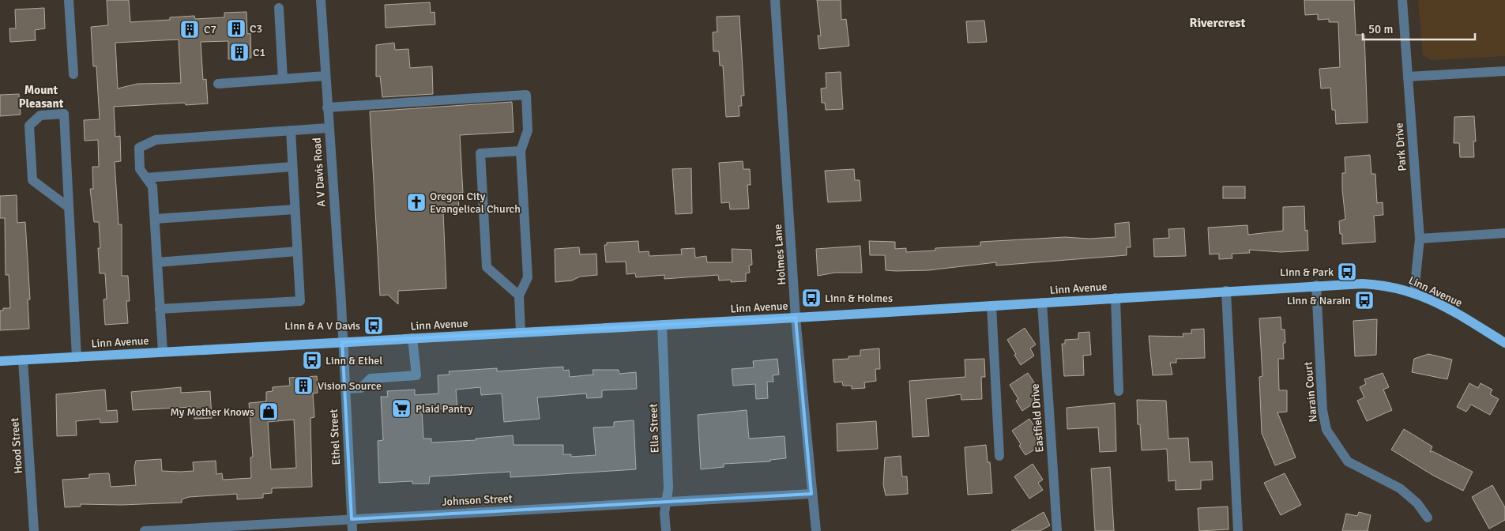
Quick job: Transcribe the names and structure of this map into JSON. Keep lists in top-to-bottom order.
{
  "streets": {
    "main road": ["Linn Avenue"],
    "street": [
      "Park Drive",
      "A V Davis Road",
      "Holmes Lane",
      "Narain Court",
      "Eastfield Drive",
      "Ella Street",
      "Ethel Street",
      "Hood Street",
      "Johnson Street"
    ]
  },
  "crossings": [
    ["Park Drive", "Linn Avenue"],
    ["A V Davis Road", "Linn Avenue"],
    ["A V Davis Road", "Ethel Street"],
    ["Holmes Lane", "Linn Avenue"],
    ["Holmes Lane", "Johnson Street"],
    ["Linn Avenue", "Narain Court"],
    ["Linn Avenue", "Eastfield Drive"],
    ["Linn Avenue", "Ella Street"],
    ["Linn Avenue", "Ethel Street"],
    ["Linn Avenue", "Hood Street"],
    ["Ella Street", "Johnson Street"],
    ["Ethel Street", "Johnson Street"]
  ],
  "districts": ["Rivercrest", "Mount Pleasant"],
  "places": {
    "building": [
      "C3",
      "C7",
      "C1",
      "Vision Source"
    ],
    "church": ["Oregon City Evangelical Church"],
    "bus stop": [
      "Linn & Park",
      "Linn & Holmes",
      "Linn & Narain",
      "Linn & A V Davis",
      "Linn & Ethel"
    ],
    "supermarket": ["Plaid Pantry"],
    "shop": ["My Mother Knows"]
  },
  "scale_bar": "50 m"
}
